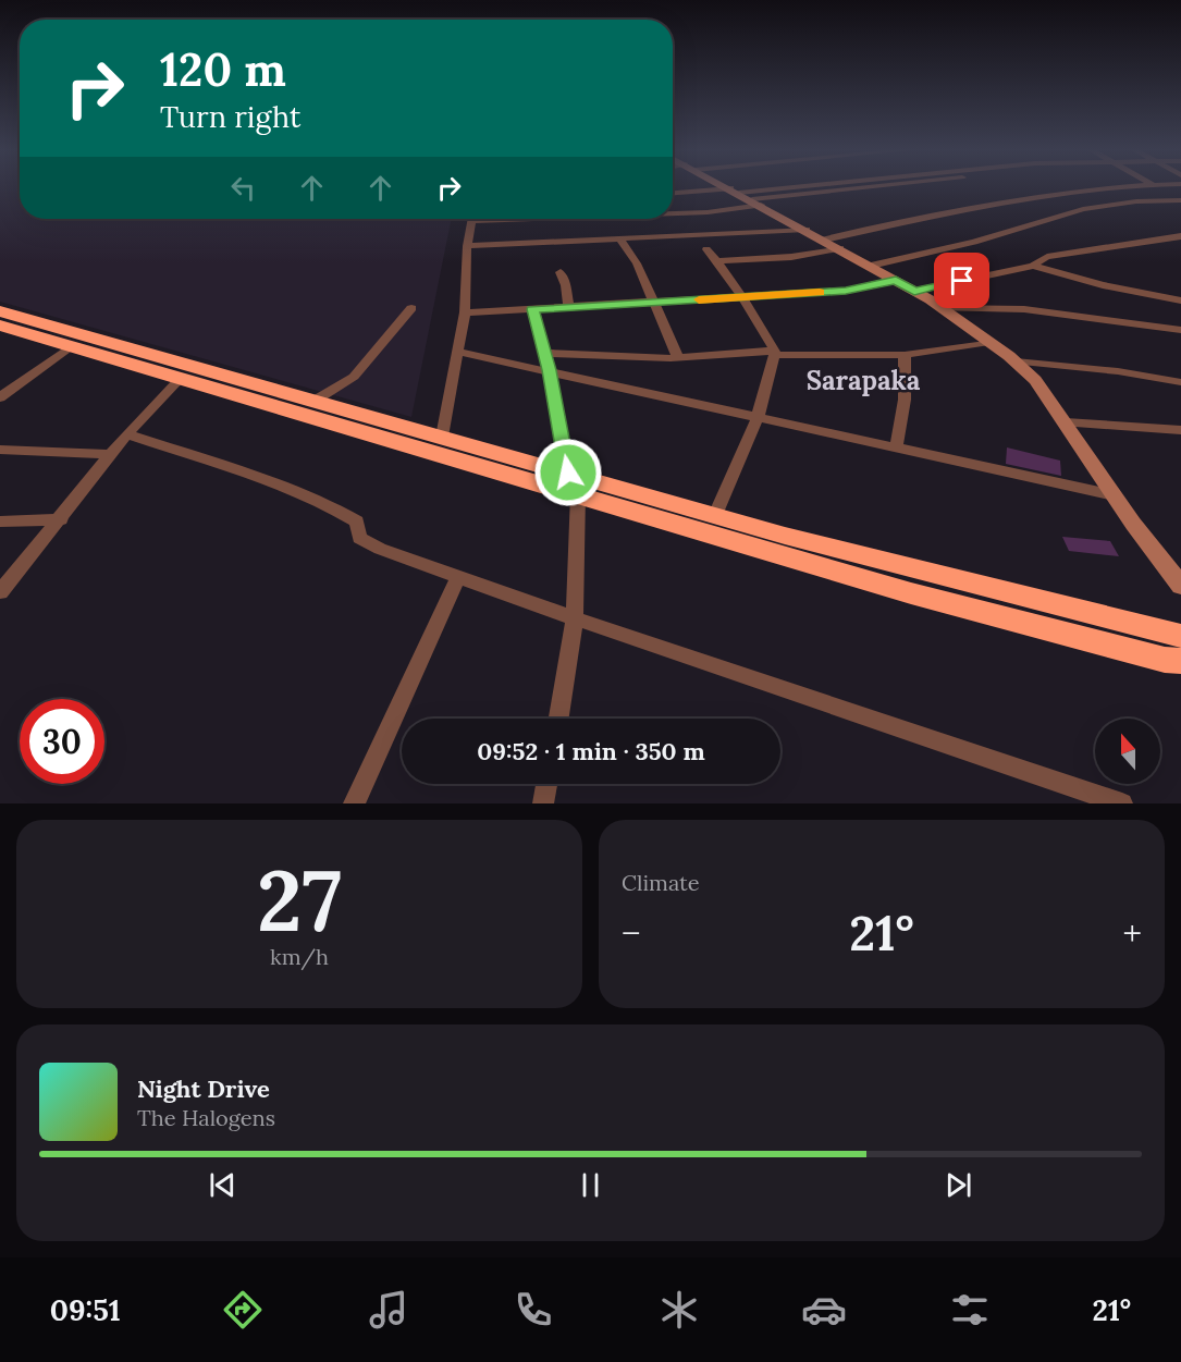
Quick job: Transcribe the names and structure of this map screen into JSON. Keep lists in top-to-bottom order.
{
  "districts": ["Sarapaka"],
  "north": "top",
  "page": {
    "turn": ["120 m", "Turn right"],
    "limit": "30",
    "trip": "09:52 · 1 min · 350 m",
    "tile": [
      ["27", "km/h"],
      "Climate"
    ],
    "heat": ["−", "21°", "+"],
    "song": ["Night Drive", "The Halogens"],
    "tabs": ["09:51", "21°"]
  }
}
